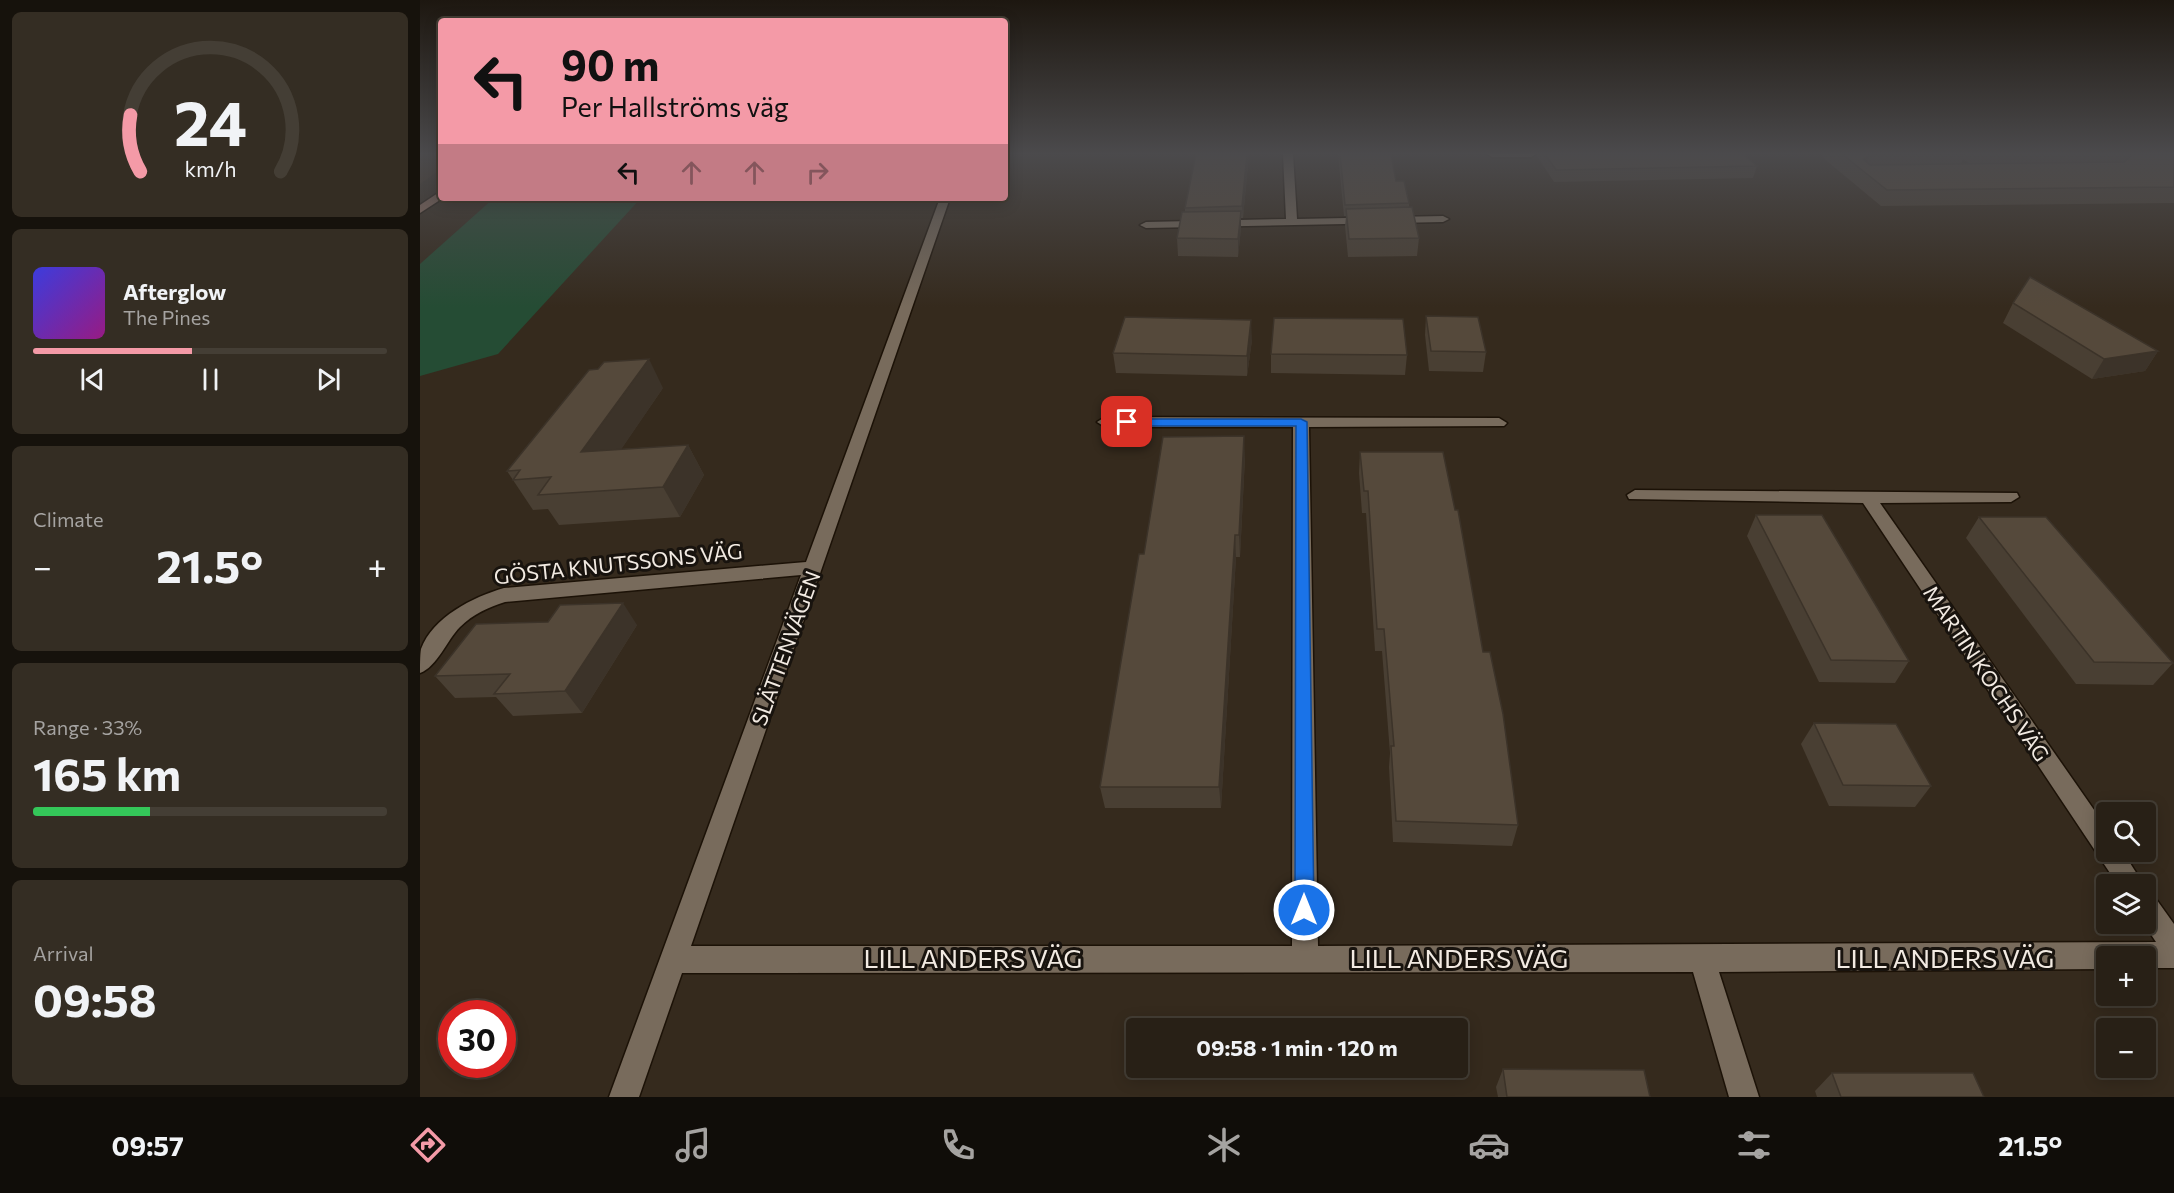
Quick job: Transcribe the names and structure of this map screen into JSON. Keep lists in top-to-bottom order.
{
  "streets": {
    "street": [
      "GÖSTA KNUTSSONS VÄG",
      "SLÄTTENVÄGEN",
      "MARTIN KOCHS VÄG",
      "LILL ANDERS VÄG"
    ]
  },
  "crossings": [
    ["GÖSTA KNUTSSONS VÄG", "SLÄTTENVÄGEN"],
    ["SLÄTTENVÄGEN", "LILL ANDERS VÄG"]
  ],
  "page": {
    "turn": ["90 m", "Per Hallströms väg"],
    "song": ["Afterglow", "The Pines"],
    "tile": [
      "Climate",
      ["Range · 33%", "165 km"],
      ["Arrival", "09:58"]
    ],
    "heat": ["−", "21.5°", "+"],
    "map_buttons": ["+", "−"],
    "limit": "30",
    "trip": "09:58 · 1 min · 120 m",
    "tabs": ["09:57", "21.5°"],
    "gauge": ["24", "km/h"]
  }
}
